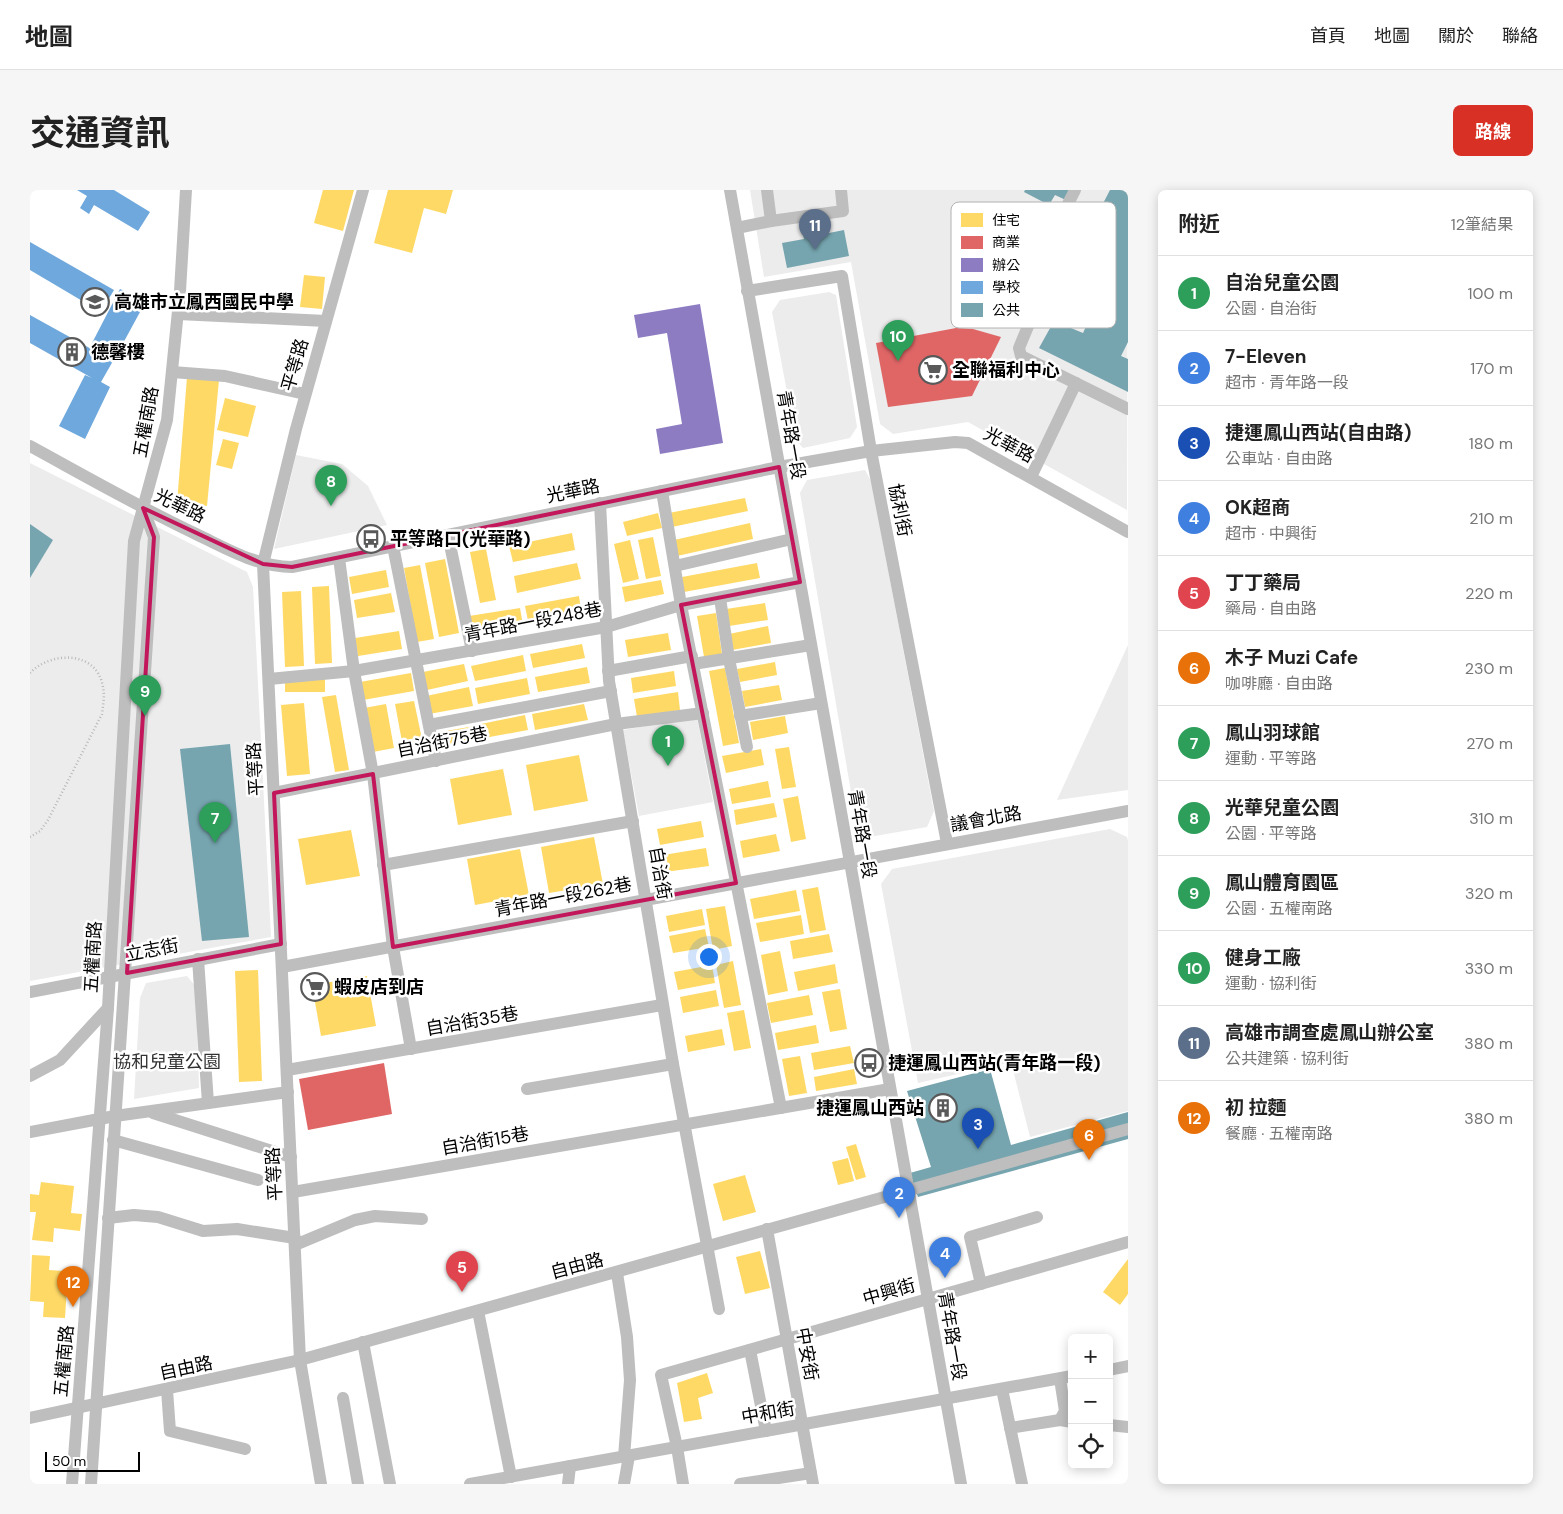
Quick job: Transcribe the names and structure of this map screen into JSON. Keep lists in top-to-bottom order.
{
  "streets": {
    "street": [
      "平等路",
      "五權南路",
      "青年路一段",
      "光華路",
      "協利街",
      "青年路一段248巷",
      "自治街75巷",
      "議會北路",
      "自治街",
      "青年路一段262巷",
      "立志街",
      "自治街35巷",
      "自治街15巷",
      "自由路",
      "中興街",
      "中安街",
      "中和街"
    ]
  },
  "crossings": [
    ["平等路", "光華路"],
    ["平等路", "青年路一段248巷"],
    ["平等路", "自治街75巷"],
    ["平等路", "青年路一段262巷"],
    ["平等路", "立志街"],
    ["平等路", "自治街35巷"],
    ["平等路", "自治街15巷"],
    ["平等路", "自由路"],
    ["五權南路", "光華路"],
    ["五權南路", "立志街"],
    ["五權南路", "自由路"],
    ["青年路一段", "光華路"],
    ["青年路一段", "協利街"],
    ["青年路一段", "青年路一段248巷"],
    ["青年路一段", "議會北路"],
    ["青年路一段", "青年路一段262巷"],
    ["青年路一段", "自治街15巷"],
    ["青年路一段", "自由路"],
    ["青年路一段", "中興街"],
    ["青年路一段", "中和街"],
    ["光華路", "協利街"],
    ["光華路", "自治街"],
    ["協利街", "議會北路"],
    ["青年路一段248巷", "自治街"],
    ["自治街75巷", "自治街"],
    ["議會北路", "青年路一段262巷"],
    ["自治街", "青年路一段262巷"],
    ["自治街", "自治街35巷"],
    ["自治街", "自治街15巷"],
    ["自治街", "自由路"],
    ["自由路", "中安街"],
    ["中興街", "中安街"],
    ["中興街", "中和街"],
    ["中安街", "中和街"]
  ],
  "parks": ["協和兒童公園"],
  "places": {
    "school or university": ["高雄市立鳳西國民中學"],
    "building": ["德馨樓", "捷運鳳山西站"],
    "supermarket": ["全聯福利中心", "蝦皮店到店"],
    "bus stop": ["平等路口(光華路)", "捷運鳳山西站(青年路一段)"]
  },
  "legend": [
    "住宅",
    "商業",
    "辦公",
    "學校",
    "公共"
  ],
  "scale_bar": "50 m",
  "page": {
    "header": "地圖",
    "nav": [
      "首頁",
      "地圖",
      "關於",
      "聯絡"
    ],
    "title": "交通資訊",
    "buttons": "路線",
    "heading": ["附近", "12筆結果"],
    "pins": [
      "11",
      "10",
      "8",
      "9",
      "1",
      "7",
      "3",
      "6",
      "2",
      "4",
      "5",
      "12"
    ],
    "list": [
      {
        "mark": "1",
        "name": "自治兒童公園",
        "note": "公園 · 自治街",
        "value": "100 m"
      },
      {
        "mark": "2",
        "name": "7-Eleven",
        "note": "超市 · 青年路一段",
        "value": "170 m"
      },
      {
        "mark": "3",
        "name": "捷運鳳山西站(自由路)",
        "note": "公車站 · 自由路",
        "value": "180 m"
      },
      {
        "mark": "4",
        "name": "OK超商",
        "note": "超市 · 中興街",
        "value": "210 m"
      },
      {
        "mark": "5",
        "name": "丁丁藥局",
        "note": "藥局 · 自由路",
        "value": "220 m"
      },
      {
        "mark": "6",
        "name": "木子 Muzi Cafe",
        "note": "咖啡廳 · 自由路",
        "value": "230 m"
      },
      {
        "mark": "7",
        "name": "鳳山羽球館",
        "note": "運動 · 平等路",
        "value": "270 m"
      },
      {
        "mark": "8",
        "name": "光華兒童公園",
        "note": "公園 · 平等路",
        "value": "310 m"
      },
      {
        "mark": "9",
        "name": "鳳山體育園區",
        "note": "公園 · 五權南路",
        "value": "320 m"
      },
      {
        "mark": "10",
        "name": "健身工廠",
        "note": "運動 · 協利街",
        "value": "330 m"
      },
      {
        "mark": "11",
        "name": "高雄市調查處鳳山辦公室",
        "note": "公共建築 · 協利街",
        "value": "380 m"
      },
      {
        "mark": "12",
        "name": "初 拉麵",
        "note": "餐廳 · 五權南路",
        "value": "380 m"
      }
    ],
    "map_buttons": ["+", "−"],
    "scale": "50 m"
  }
}
